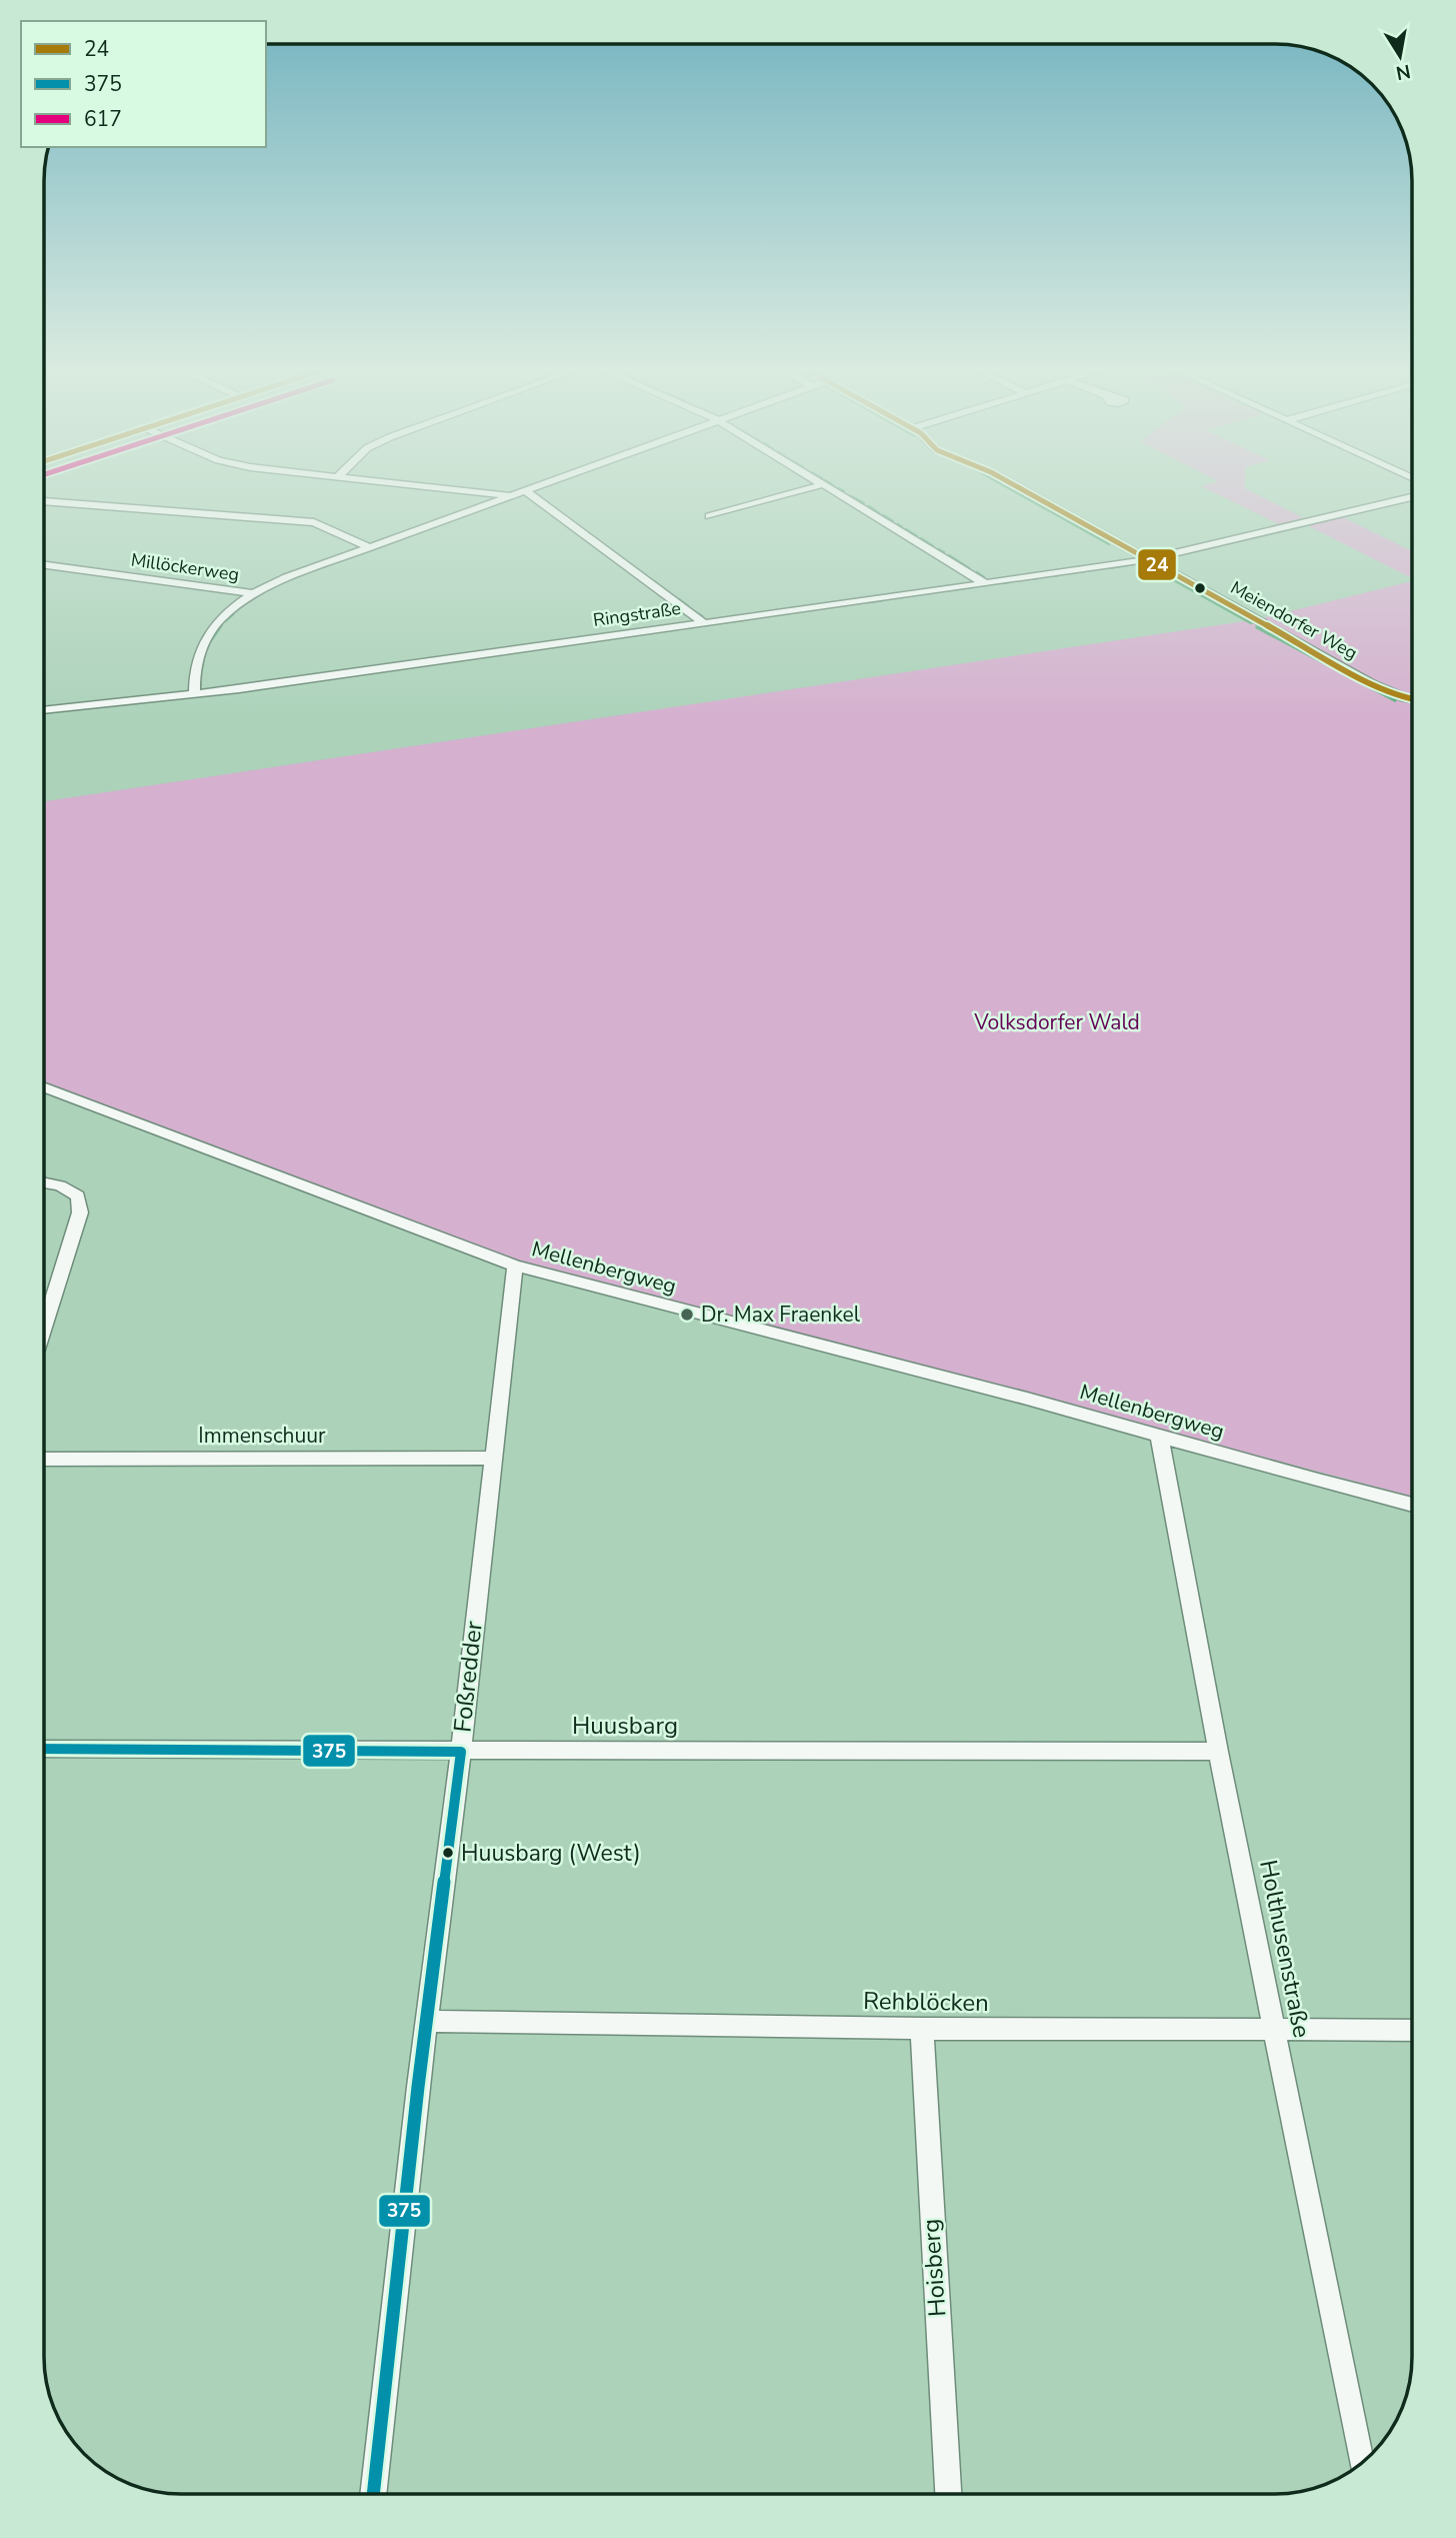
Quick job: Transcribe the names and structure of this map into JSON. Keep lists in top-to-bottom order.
{
  "streets": {
    "street": [
      "Millöckerweg",
      "Ringstraße",
      "Meiendorfer Weg",
      "Mellenbergweg",
      "Immenschuur",
      "Foßredder",
      "Huusbarg",
      "Holthusenstraße",
      "Rehblöcken",
      "Hoisberg"
    ]
  },
  "crossings": [
    ["Ringstraße", "Meiendorfer Weg"],
    ["Mellenbergweg", "Foßredder"],
    ["Mellenbergweg", "Holthusenstraße"],
    ["Immenschuur", "Foßredder"],
    ["Foßredder", "Huusbarg"],
    ["Foßredder", "Rehblöcken"],
    ["Huusbarg", "Holthusenstraße"],
    ["Holthusenstraße", "Rehblöcken"],
    ["Rehblöcken", "Hoisberg"]
  ],
  "parks": ["Volksdorfer Wald"],
  "places": ["Dr. Max Fraenkel", "Huusbarg (West)"],
  "lines": ["transit line 24", "transit line 375"],
  "legend": ["24", "375", "617"],
  "north": "bottom"
}
